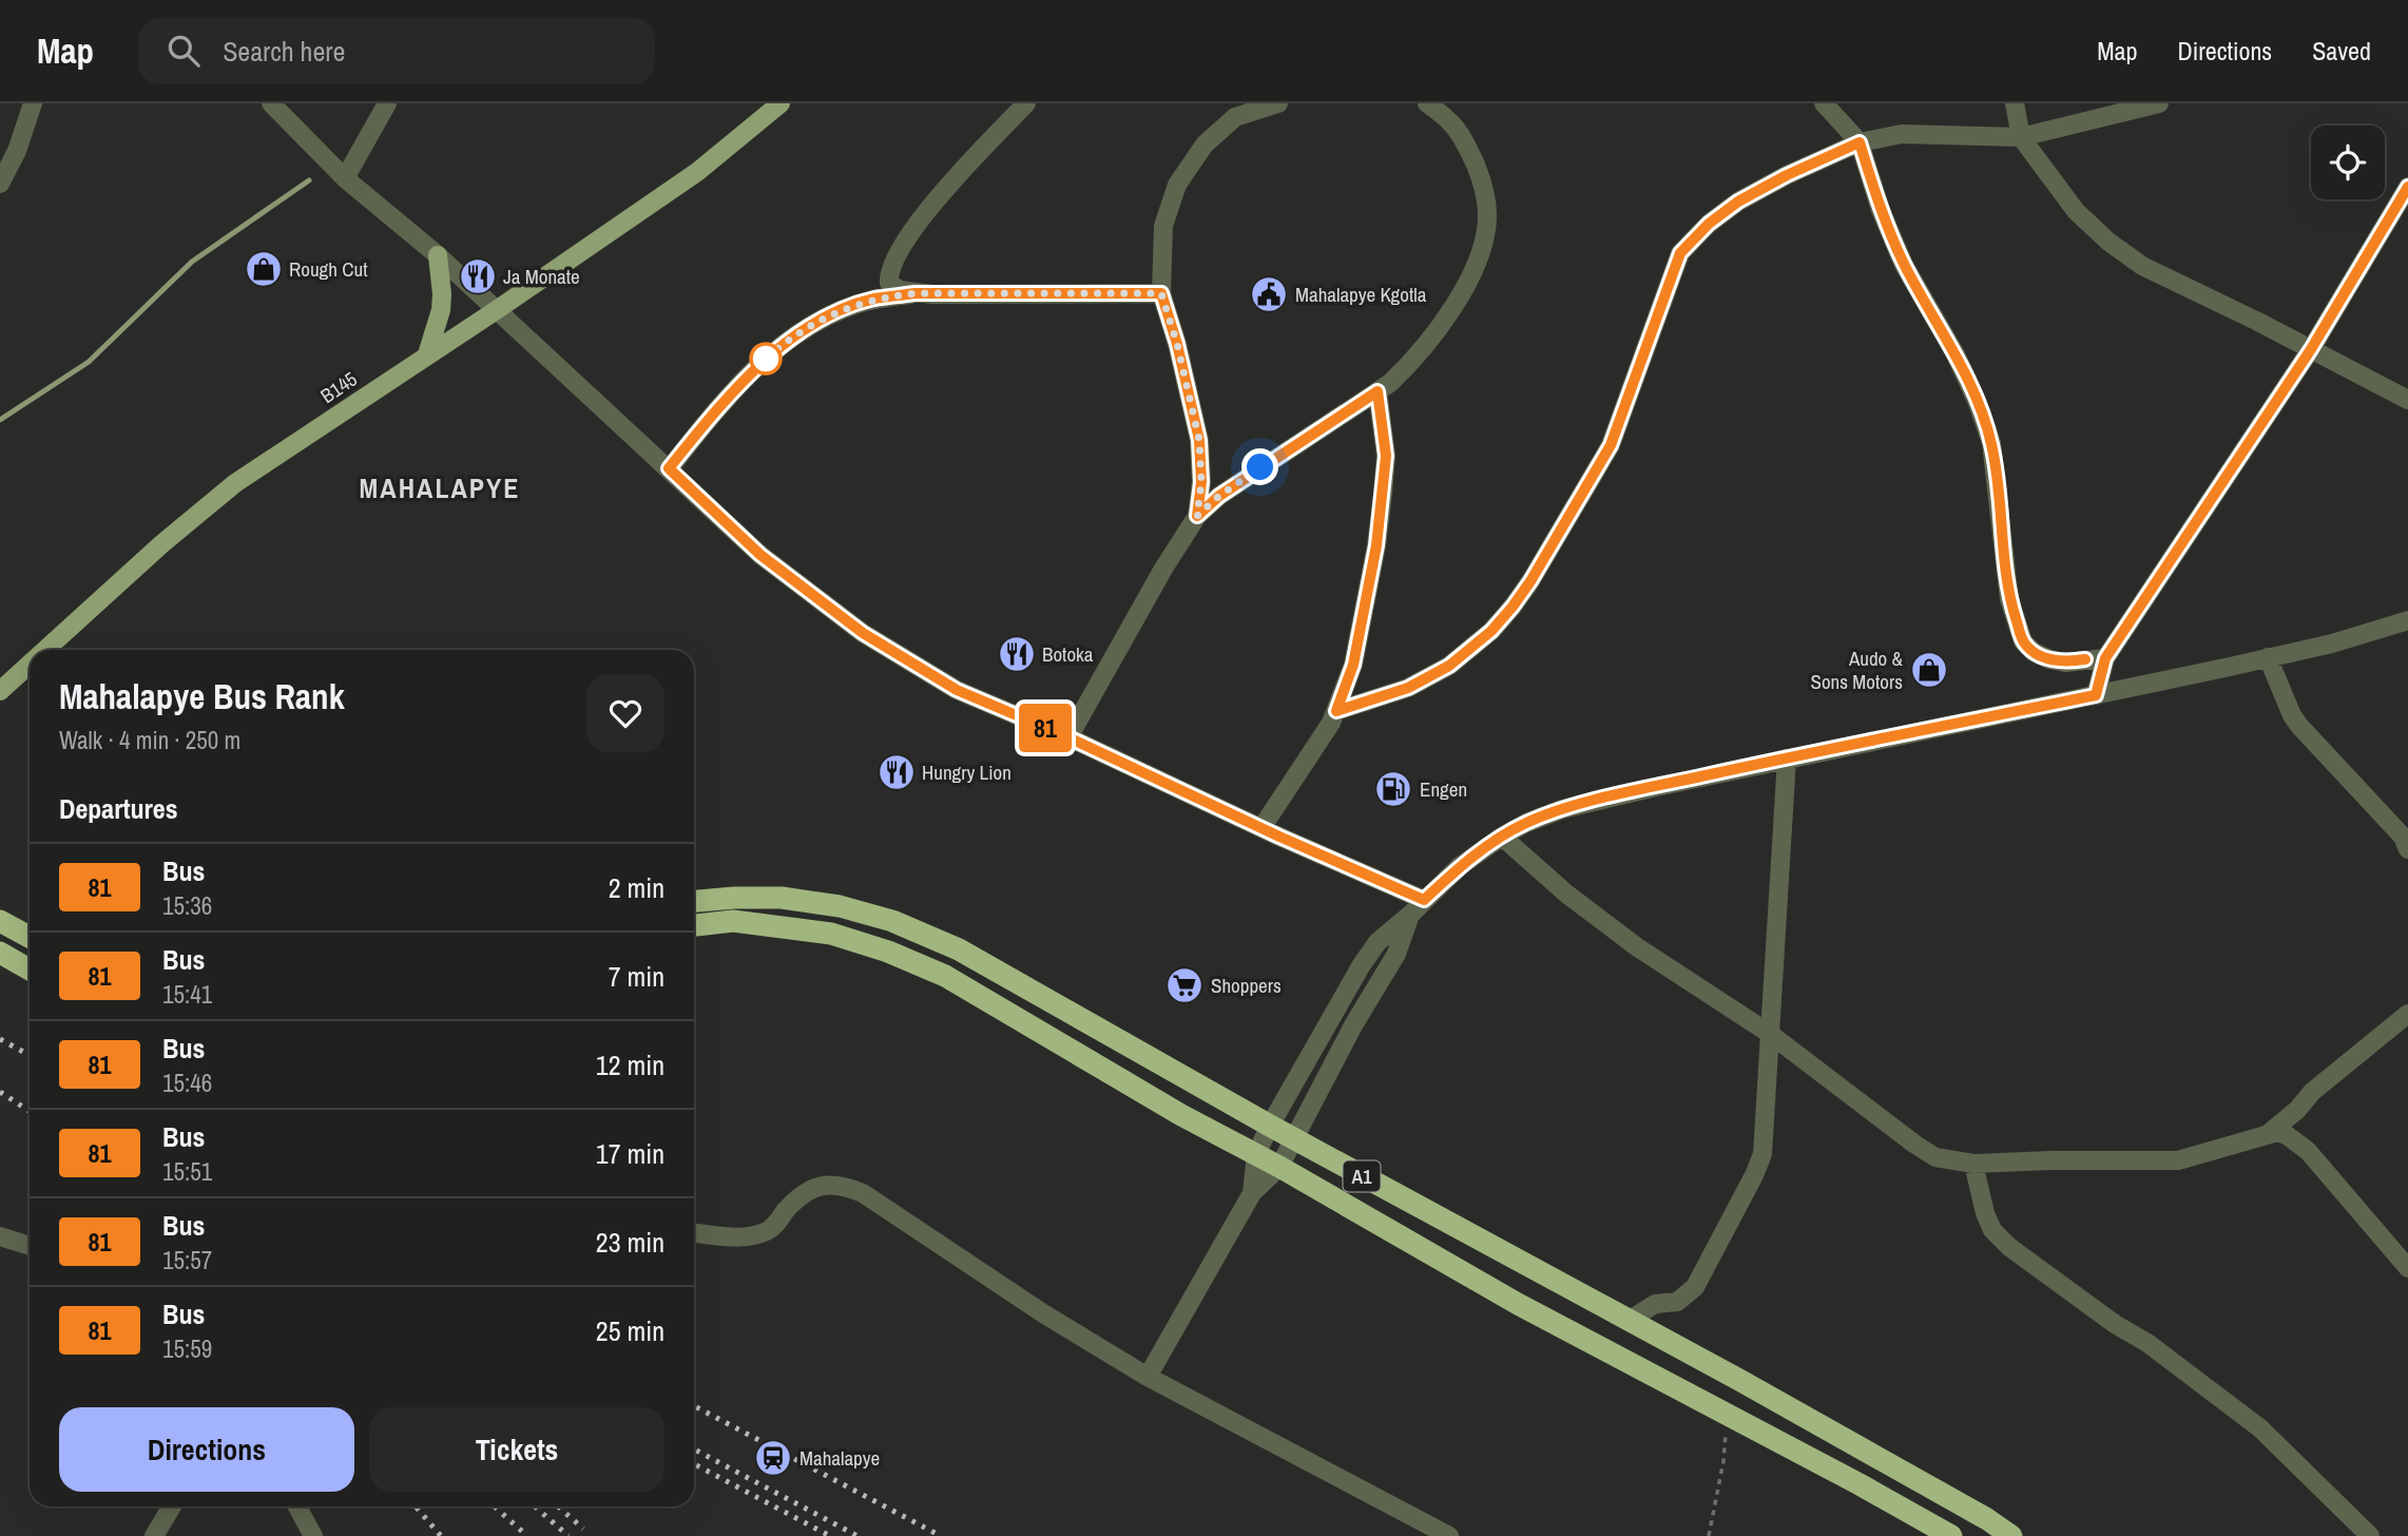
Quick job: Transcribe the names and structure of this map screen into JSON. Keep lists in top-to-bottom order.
{
  "streets": {
    "highway": ["A1"],
    "main road": ["B145"]
  },
  "districts": ["MAHALAPYE"],
  "places": {
    "shop": ["Rough Cut", "Audo & Sons Motors"],
    "restaurant": ["Ja Monate", "Botoka", "Hungry Lion"],
    "public building": ["Mahalapye Kgotla"],
    "fuel station": ["Engen"],
    "supermarket": ["Shoppers"],
    "station": ["Mahalapye"]
  },
  "lines": ["bus line 81"],
  "page": {
    "header": "Map",
    "search": "Search here",
    "nav": ["Map", "Directions", "Saved"],
    "on_map": "81",
    "heading": [
      ["Mahalapye Bus Rank", "Walk · 4 min · 250 m"],
      "Departures"
    ],
    "list": [
      {
        "mark": "81",
        "name": "Bus",
        "note": "15:36",
        "value": "2 min"
      },
      {
        "mark": "81",
        "name": "Bus",
        "note": "15:41",
        "value": "7 min"
      },
      {
        "mark": "81",
        "name": "Bus",
        "note": "15:46",
        "value": "12 min"
      },
      {
        "mark": "81",
        "name": "Bus",
        "note": "15:51",
        "value": "17 min"
      },
      {
        "mark": "81",
        "name": "Bus",
        "note": "15:57",
        "value": "23 min"
      },
      {
        "mark": "81",
        "name": "Bus",
        "note": "15:59",
        "value": "25 min"
      }
    ],
    "buttons": ["Directions", "Tickets"]
  }
}
